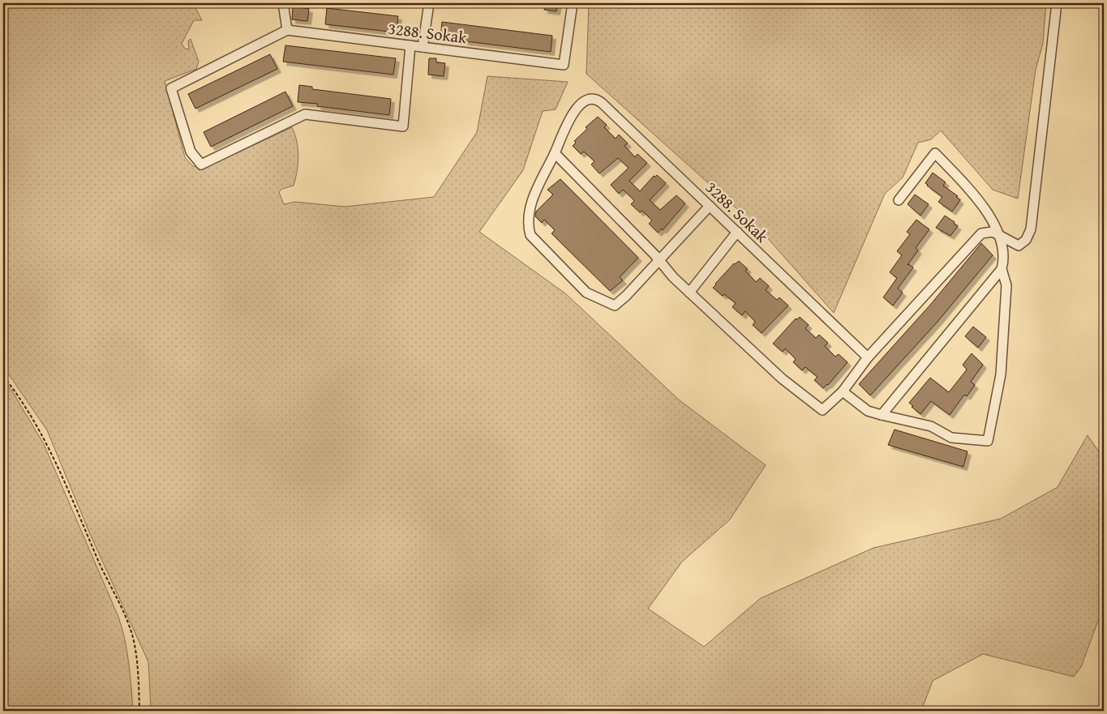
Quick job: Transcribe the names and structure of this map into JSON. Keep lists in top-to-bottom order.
{
  "streets": {
    "street": ["3288. Sokak"]
  }
}
